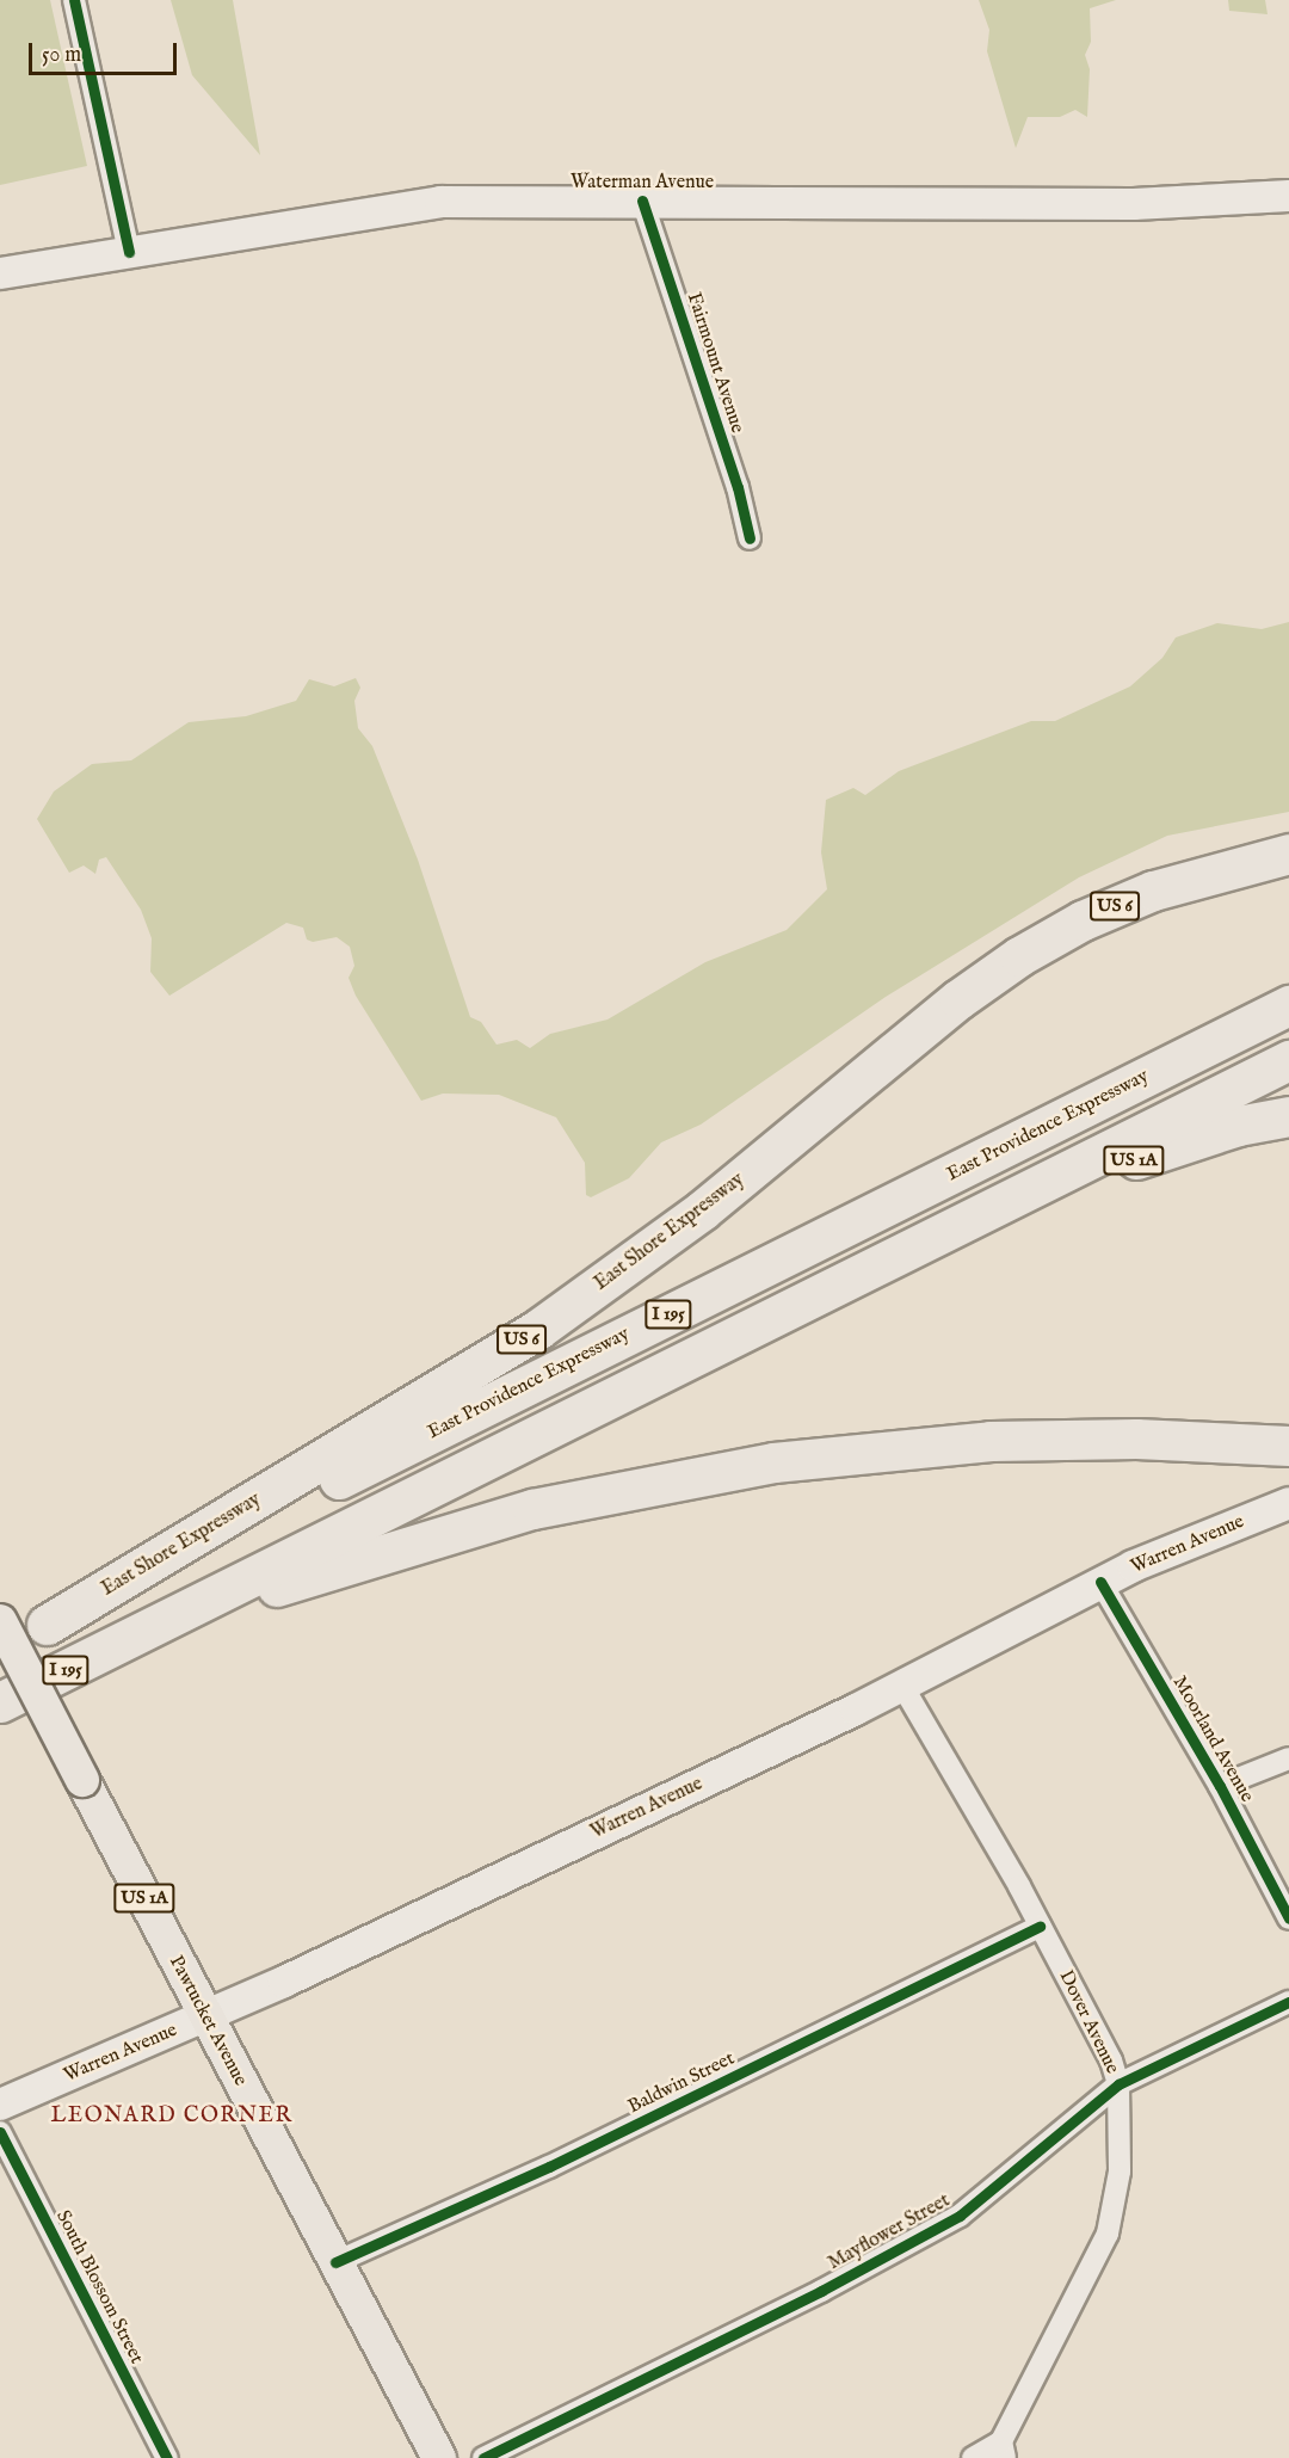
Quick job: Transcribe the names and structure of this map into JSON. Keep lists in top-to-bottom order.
{
  "streets": {
    "highway": [
      "US 6",
      "East Providence Expressway",
      "US 1A",
      "East Shore Expressway",
      "I 195"
    ],
    "main road": ["Waterman Avenue", "Warren Avenue", "Pawtucket Avenue"],
    "street": [
      "Fairmount Avenue",
      "Moorland Avenue",
      "Dover Avenue",
      "Baldwin Street",
      "Mayflower Street",
      "South Blossom Street"
    ]
  },
  "crossings": [
    ["Waterman Avenue", "Fairmount Avenue"],
    ["East Providence Expressway", "East Shore Expressway"],
    ["US 1A", "I 195"],
    ["Warren Avenue", "Moorland Avenue"],
    ["Warren Avenue", "Pawtucket Avenue"],
    ["Warren Avenue", "Dover Avenue"],
    ["Pawtucket Avenue", "Baldwin Street"],
    ["Dover Avenue", "Baldwin Street"],
    ["Dover Avenue", "Mayflower Street"]
  ],
  "districts": ["LEONARD CORNER"],
  "scale_bar": "50 m"
}
